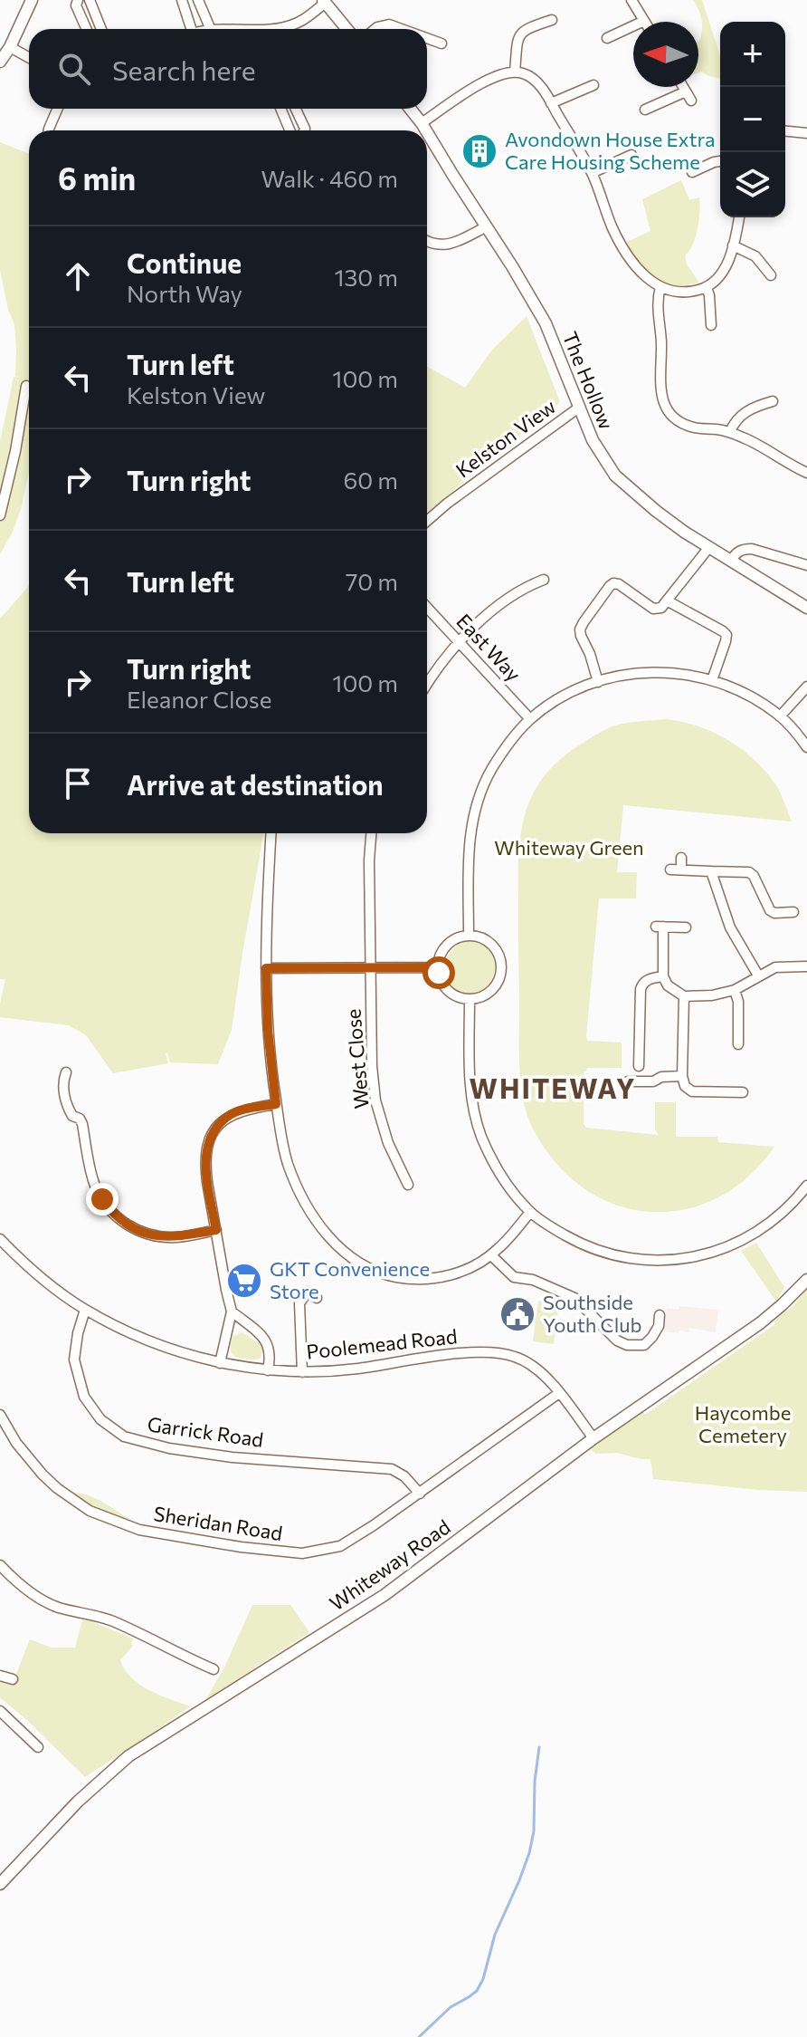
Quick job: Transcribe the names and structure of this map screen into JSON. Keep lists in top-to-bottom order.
{
  "streets": {
    "street": [
      "The Hollow",
      "Kelston View",
      "East Way",
      "West Close",
      "Poolemead Road",
      "Garrick Road",
      "Sheridan Road",
      "Whiteway Road"
    ]
  },
  "crossings": [
    ["The Hollow", "Kelston View"],
    ["Poolemead Road", "Garrick Road"],
    ["Poolemead Road", "Sheridan Road"],
    ["Poolemead Road", "Whiteway Road"],
    ["Garrick Road", "Sheridan Road"]
  ],
  "districts": ["WHITEWAY"],
  "parks": ["Whiteway Green", "Haycombe Cemetery"],
  "places": {
    "building": ["Avondown House Extra Care Housing Scheme"],
    "supermarket": ["GKT Convenience Store"],
    "public building": ["Southside Youth Club"]
  },
  "north": "left",
  "page": {
    "map_buttons": ["+", "−"],
    "search": "Search here",
    "heading": ["6 min", "Walk · 460 m"],
    "list": [
      ["Continue", "North Way", "130 m"],
      ["Turn left", "Kelston View", "100 m"],
      ["Turn right", "60 m"],
      ["Turn left", "70 m"],
      ["Turn right", "Eleanor Close", "100 m"],
      "Arrive at destination"
    ]
  }
}
